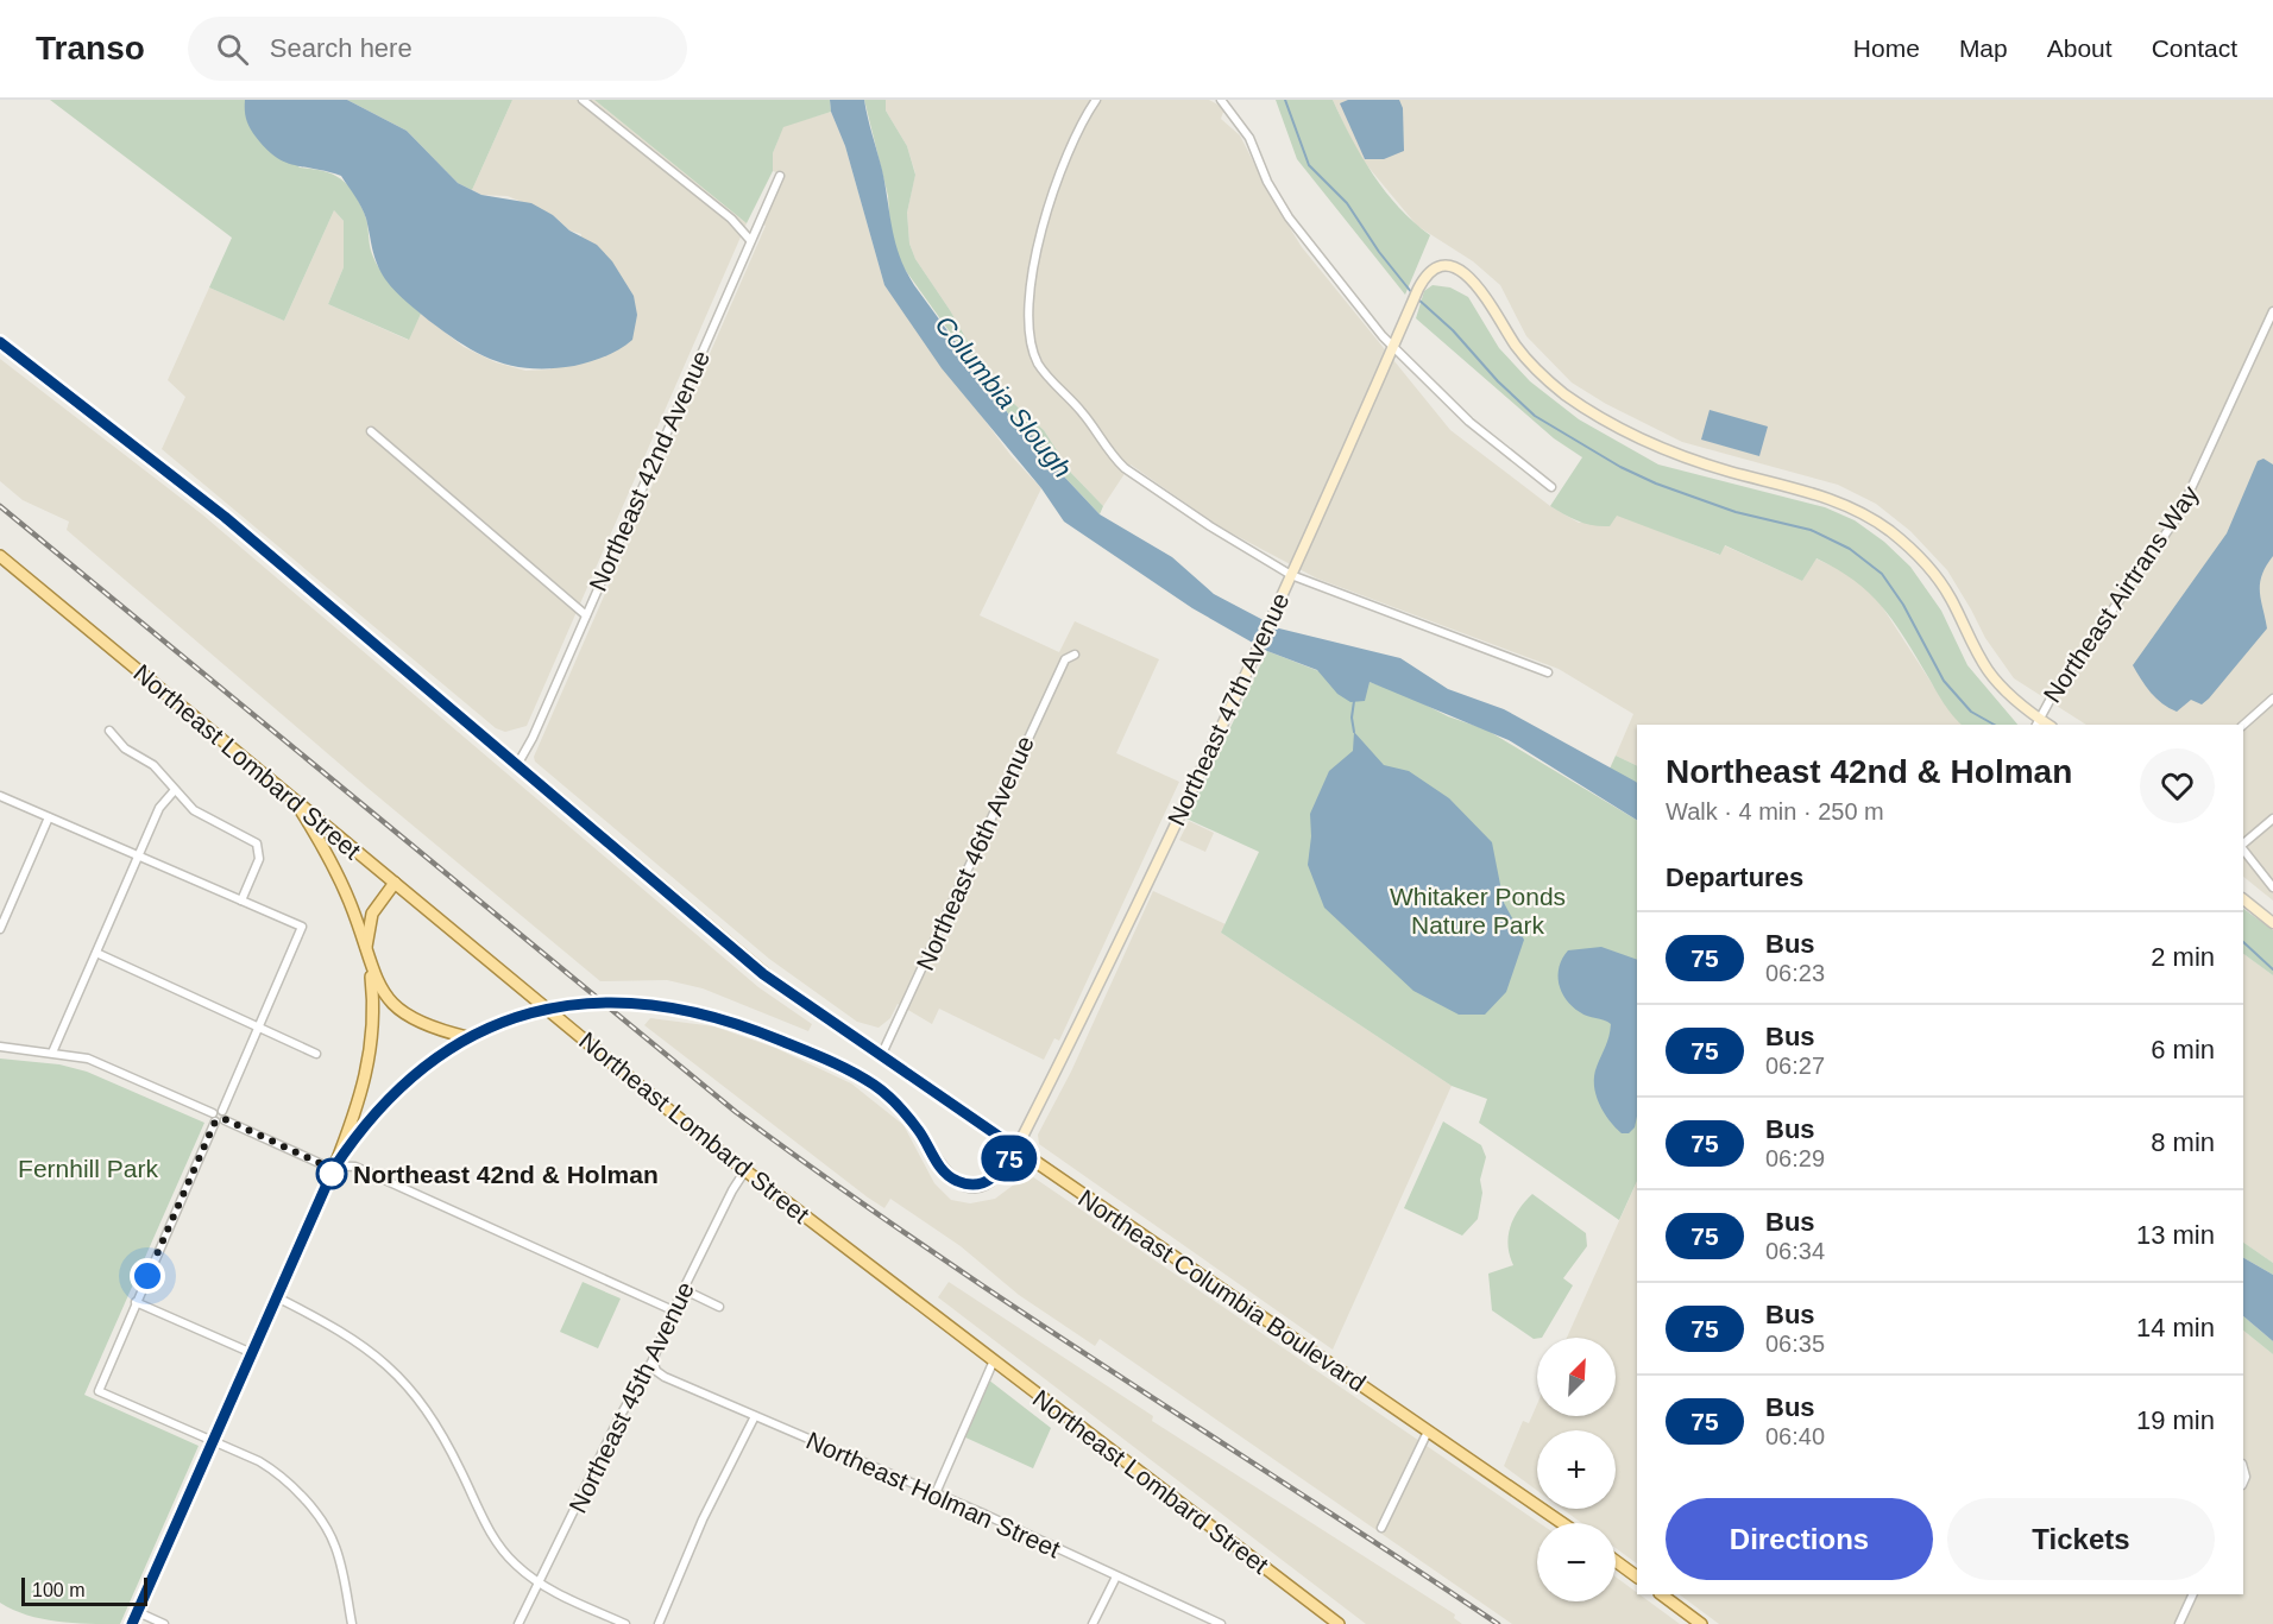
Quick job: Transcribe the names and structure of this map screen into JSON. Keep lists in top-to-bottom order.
{
  "streets": {
    "main road": ["Northeast Lombard Street", "Northeast Columbia Boulevard"],
    "street": [
      "Northeast 42nd Avenue",
      "Northeast Airtrans Way",
      "Northeast 47th Avenue",
      "Northeast 46th Avenue",
      "Northeast 45th Avenue",
      "Northeast Holman Street"
    ]
  },
  "crossings": [
    ["Northeast 42nd Avenue", "Northeast Columbia Boulevard"],
    ["Northeast Airtrans Way", "Northeast 47th Avenue"],
    ["Northeast 47th Avenue", "Northeast Columbia Boulevard"],
    ["Northeast Lombard Street", "Northeast 45th Avenue"],
    ["Northeast 46th Avenue", "Northeast Columbia Boulevard"],
    ["Northeast 45th Avenue", "Northeast Holman Street"]
  ],
  "water": ["Columbia Slough"],
  "parks": ["Whitaker Ponds Nature Park", "Fernhill Park"],
  "places": ["Northeast 42nd & Holman"],
  "lines": ["bus line 75"],
  "scale_bar": "100 m",
  "north": "top right",
  "page": {
    "header": "Transo",
    "search": "Search here",
    "nav": [
      "Home",
      "Map",
      "About",
      "Contact"
    ],
    "on_map": "75",
    "heading": [
      ["Northeast 42nd & Holman", "Walk · 4 min · 250 m"],
      "Departures"
    ],
    "list": [
      {
        "mark": "75",
        "name": "Bus",
        "note": "06:23",
        "value": "2 min"
      },
      {
        "mark": "75",
        "name": "Bus",
        "note": "06:27",
        "value": "6 min"
      },
      {
        "mark": "75",
        "name": "Bus",
        "note": "06:29",
        "value": "8 min"
      },
      {
        "mark": "75",
        "name": "Bus",
        "note": "06:34",
        "value": "13 min"
      },
      {
        "mark": "75",
        "name": "Bus",
        "note": "06:35",
        "value": "14 min"
      },
      {
        "mark": "75",
        "name": "Bus",
        "note": "06:40",
        "value": "19 min"
      }
    ],
    "map_buttons": ["+", "−"],
    "buttons": ["Directions", "Tickets"],
    "scale": "100 m"
  }
}
